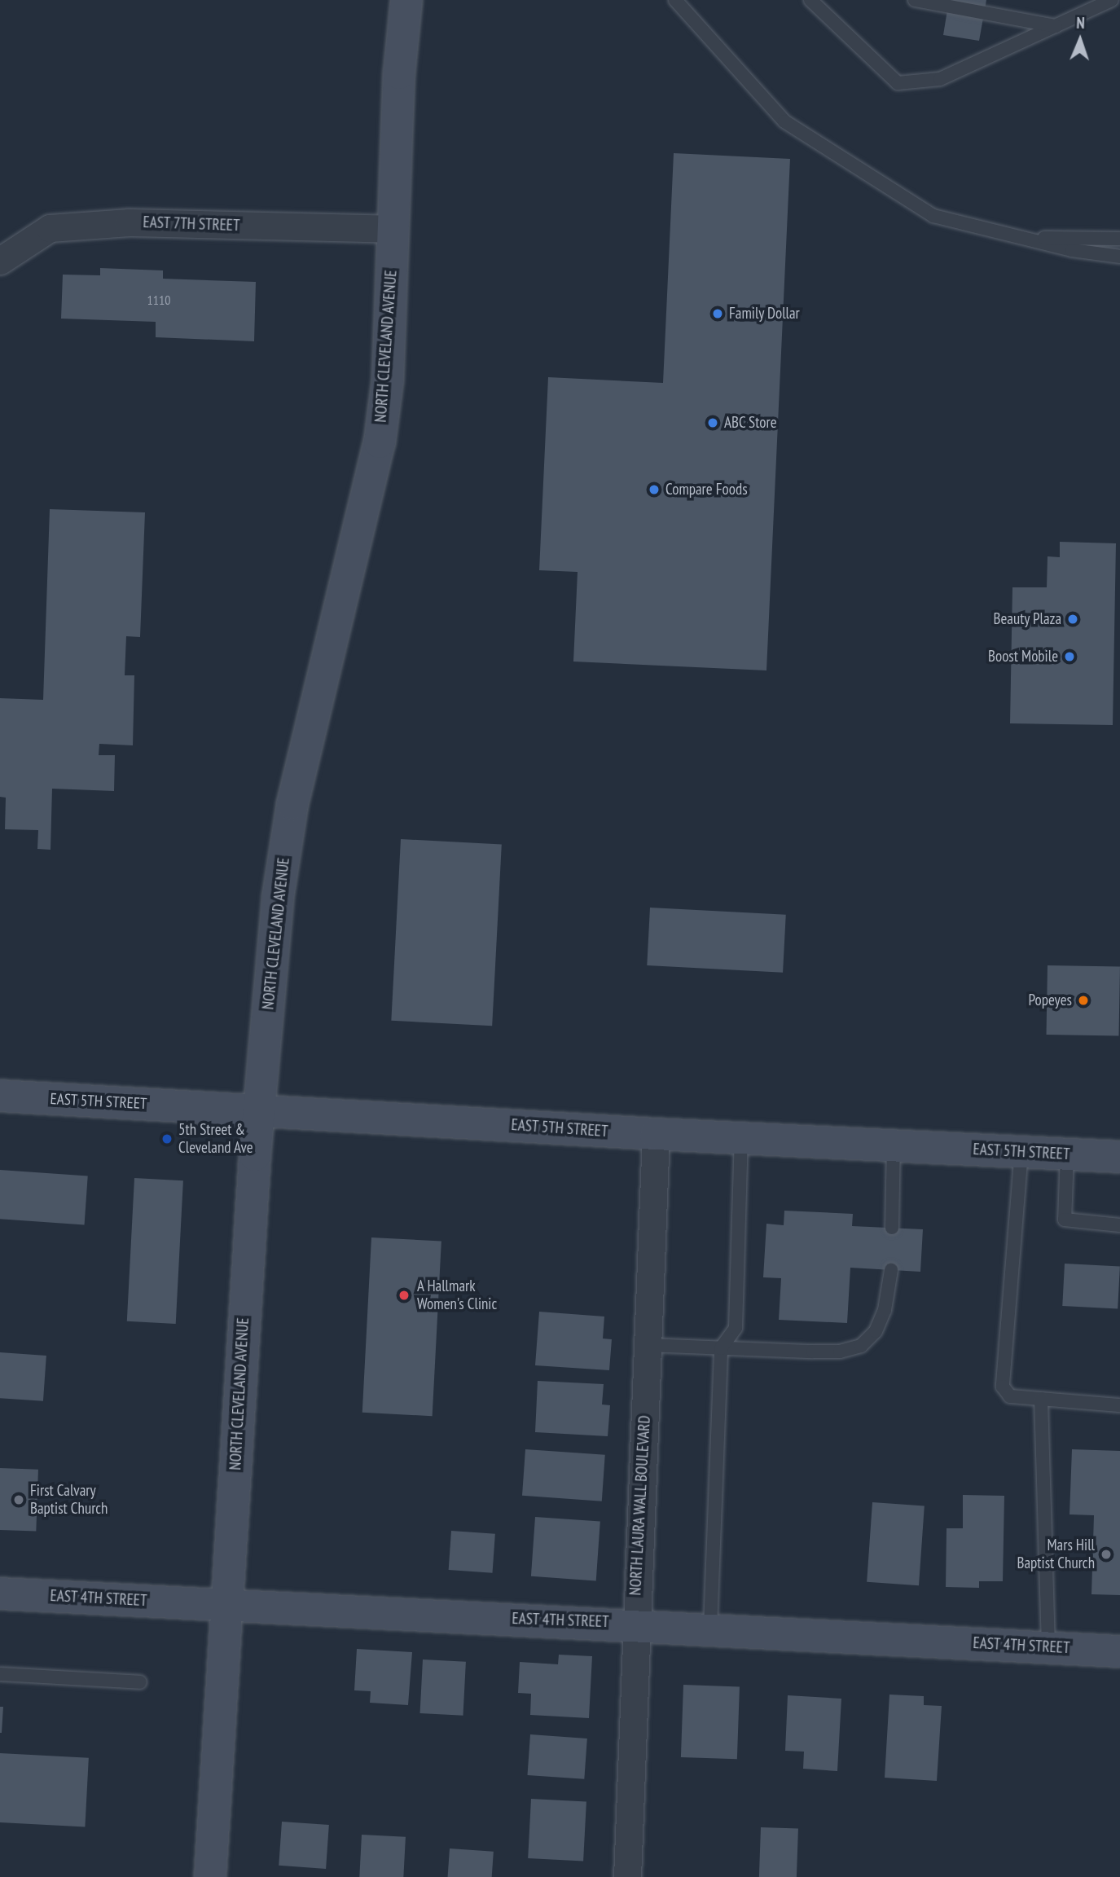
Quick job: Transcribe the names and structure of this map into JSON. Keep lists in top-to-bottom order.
{
  "streets": {
    "street": [
      "EAST 7TH STREET",
      "NORTH CLEVELAND AVENUE",
      "EAST 5TH STREET",
      "NORTH LAURA WALL BOULEVARD",
      "EAST 4TH STREET"
    ]
  },
  "crossings": [
    ["EAST 7TH STREET", "NORTH CLEVELAND AVENUE"],
    ["NORTH CLEVELAND AVENUE", "EAST 5TH STREET"],
    ["NORTH CLEVELAND AVENUE", "EAST 4TH STREET"],
    ["EAST 5TH STREET", "NORTH LAURA WALL BOULEVARD"],
    ["NORTH LAURA WALL BOULEVARD", "EAST 4TH STREET"]
  ],
  "places": [
    "Family Dollar",
    "ABC Store",
    "Compare Foods",
    "Beauty Plaza",
    "Boost Mobile",
    "Popeyes",
    "5th Street & Cleveland Ave",
    "A Hallmark Women's Clinic",
    "First Calvary Baptist Church",
    "Mars Hill Baptist Church"
  ],
  "house_numbers": ["1110"],
  "north": "top"
}
